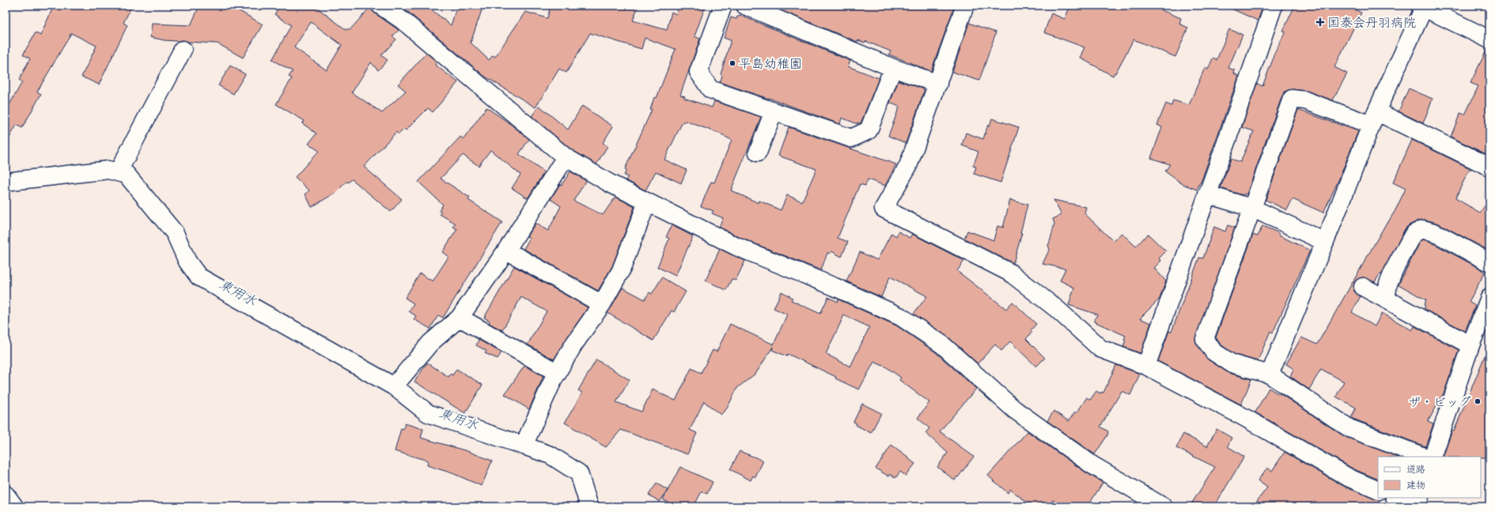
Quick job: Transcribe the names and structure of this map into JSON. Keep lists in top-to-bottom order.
{
  "water": ["東用水"],
  "places": {
    "health": ["国泰会丹羽病院"],
    "other": ["平島幼稚園", "ザ・ビッグ"]
  },
  "legend": ["道路", "建物"]
}
